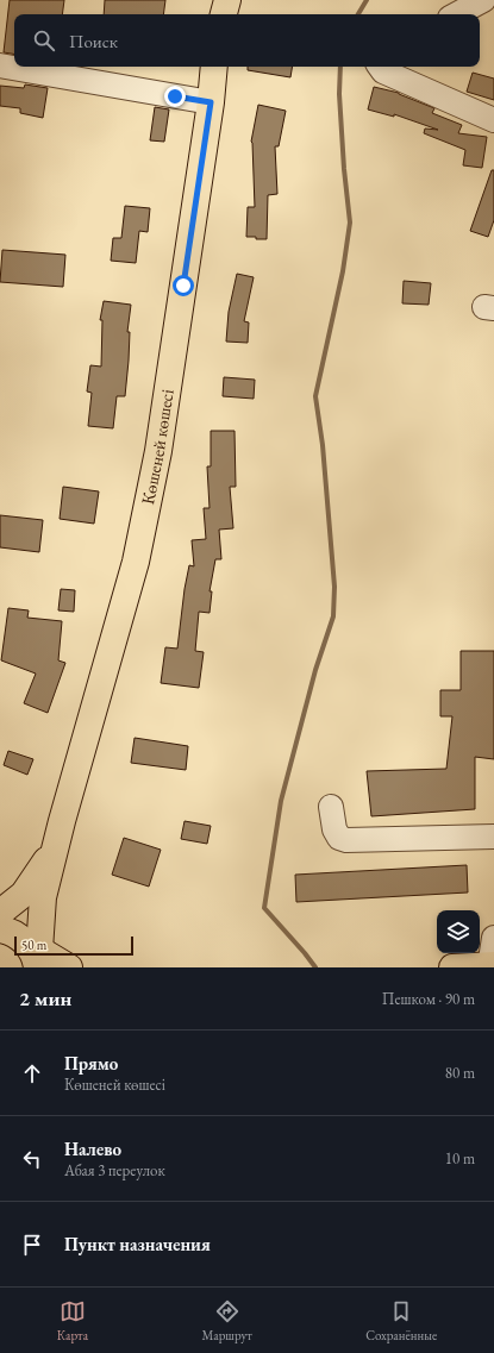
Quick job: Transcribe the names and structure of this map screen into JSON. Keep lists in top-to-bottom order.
{
  "streets": {
    "main road": ["Көшеней көшесі"]
  },
  "scale_bar": "50 m",
  "page": {
    "search": "Поиск",
    "scale": "50 m",
    "heading": ["2 мин", "Пешком · 90 m"],
    "list": [
      ["Прямо", "Көшеней көшесі", "80 m"],
      ["Налево", "Абая 3 переулок", "10 m"],
      "Пункт назначения"
    ],
    "nav": ["Карта", "Маршрут", "Сохранённые"]
  }
}
